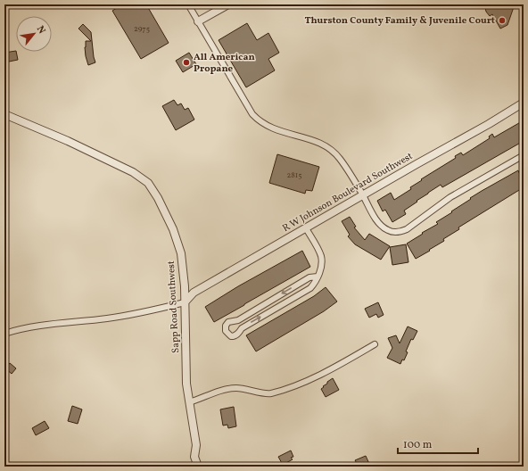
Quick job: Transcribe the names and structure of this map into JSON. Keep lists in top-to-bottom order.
{
  "streets": {
    "street": ["R W Johnson Boulevard Southwest", "Sapp Road Southwest"]
  },
  "crossings": [
    ["R W Johnson Boulevard Southwest", "Sapp Road Southwest"]
  ],
  "places": ["Thurston County Family & Juvenile Court", "All American Propane"],
  "house_numbers": ["2975", "2815"],
  "scale_bar": "100 m",
  "north": "top right"
}
